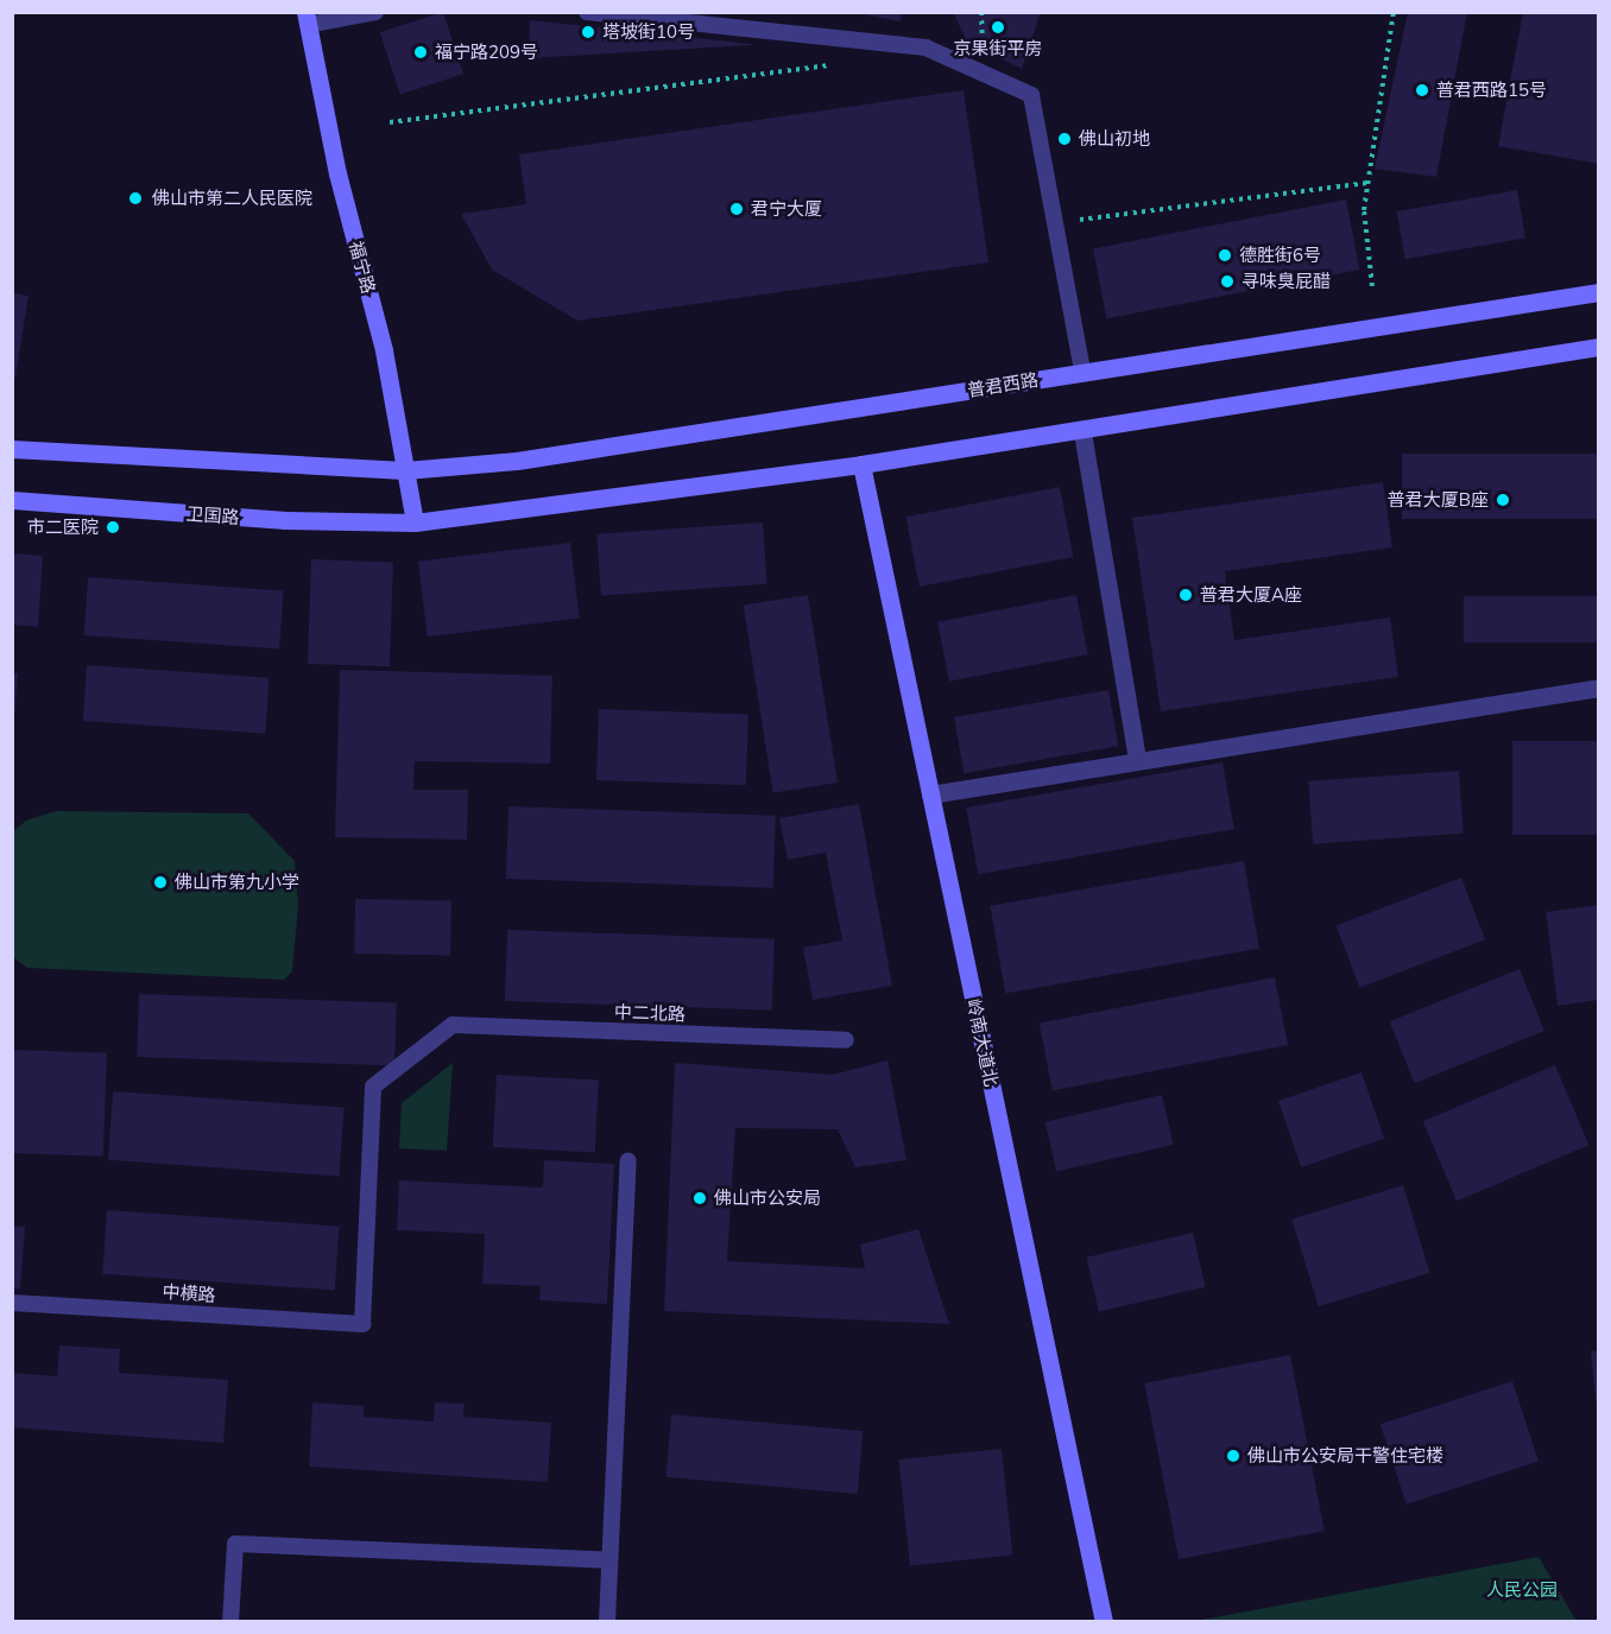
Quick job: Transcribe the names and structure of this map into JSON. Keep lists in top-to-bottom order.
{
  "streets": {
    "main road": [
      "福宁路",
      "普君西路",
      "卫国路",
      "岭南大道北"
    ],
    "lane": ["中二北路", "中横路"]
  },
  "crossings": [
    ["福宁路", "普君西路"],
    ["福宁路", "卫国路"],
    ["中二北路", "中横路"]
  ],
  "parks": ["人民公园"],
  "places": [
    "京果街平房",
    "塔坡街10号",
    "福宁路209号",
    "普君西路15号",
    "佛山初地",
    "佛山市第二人民医院",
    "君宁大厦",
    "德胜街6号",
    "寻味臭屁醋",
    "普君大厦B座",
    "市二医院",
    "普君大厦A座",
    "佛山市第九小学",
    "佛山市公安局",
    "佛山市公安局干警住宅楼"
  ]
}
